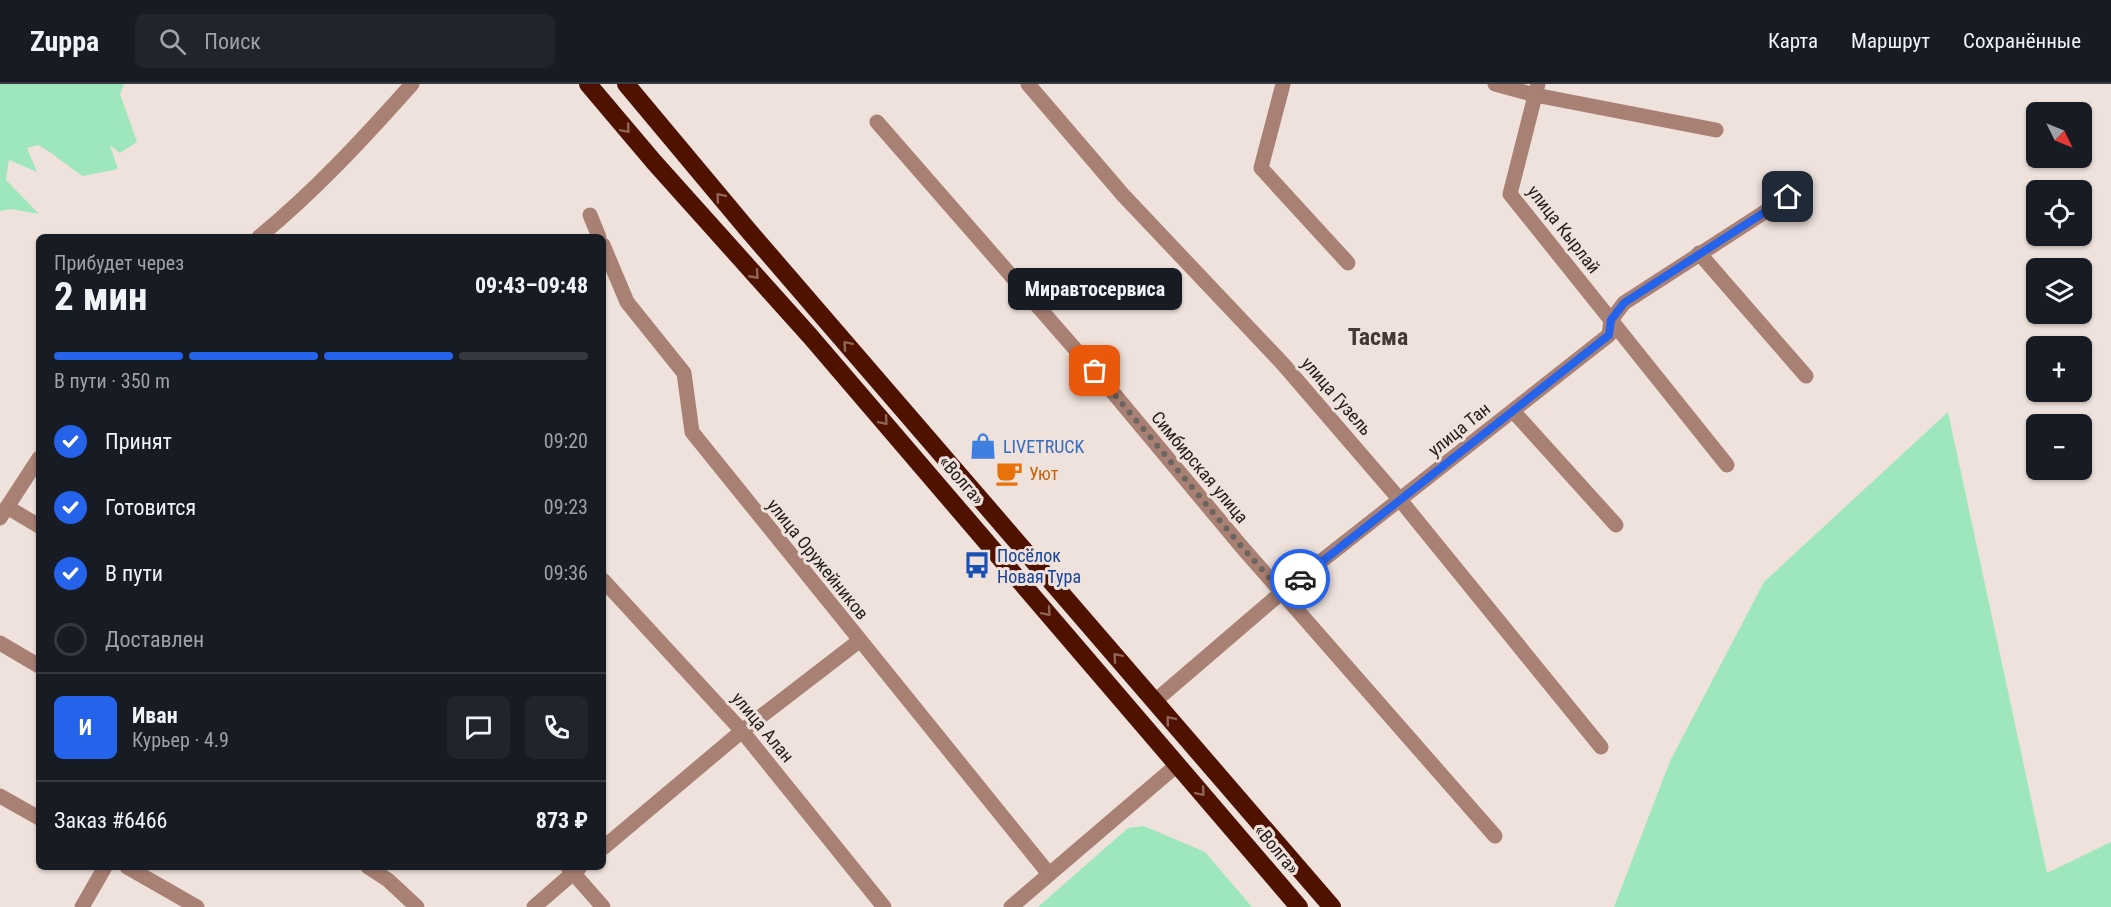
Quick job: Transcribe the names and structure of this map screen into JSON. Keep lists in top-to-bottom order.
{
  "streets": {
    "highway": ["«Волга»"],
    "street": [
      "улица Кырлай",
      "улица Гузель",
      "улица Тан",
      "Симбирская улица",
      "улица Оружейников",
      "улица Алан"
    ]
  },
  "crossings": [
    ["улица Кырлай", "улица Тан"],
    ["улица Гузель", "улица Тан"],
    ["улица Тан", "Симбирская улица"],
    ["улица Тан", "«Волга»"]
  ],
  "districts": ["Тасма"],
  "places": {
    "other": ["Миравтосервиса"],
    "shop": ["LIVETRUCK"],
    "cafe": ["Уют"],
    "bus stop": ["Посёлок Новая Тура"]
  },
  "north": "bottom right",
  "page": {
    "header": "Zuppa",
    "search": "Поиск",
    "nav": ["Карта", "Маршрут", "Сохранённые"],
    "map_buttons": ["+", "−"],
    "heading": ["2 мин", "Прибудет через", "09:43–09:48"],
    "panel": [
      "Иван",
      "Курьер · 4.9",
      "Заказ #6466",
      "873 ₽"
    ],
    "bubble": "Миравтосервиса",
    "bar": "В пути · 350 m",
    "list": [
      ["Принят", "09:20"],
      ["Готовится", "09:23"],
      ["В пути", "09:36"],
      "Доставлен"
    ],
    "round": "И"
  }
}
